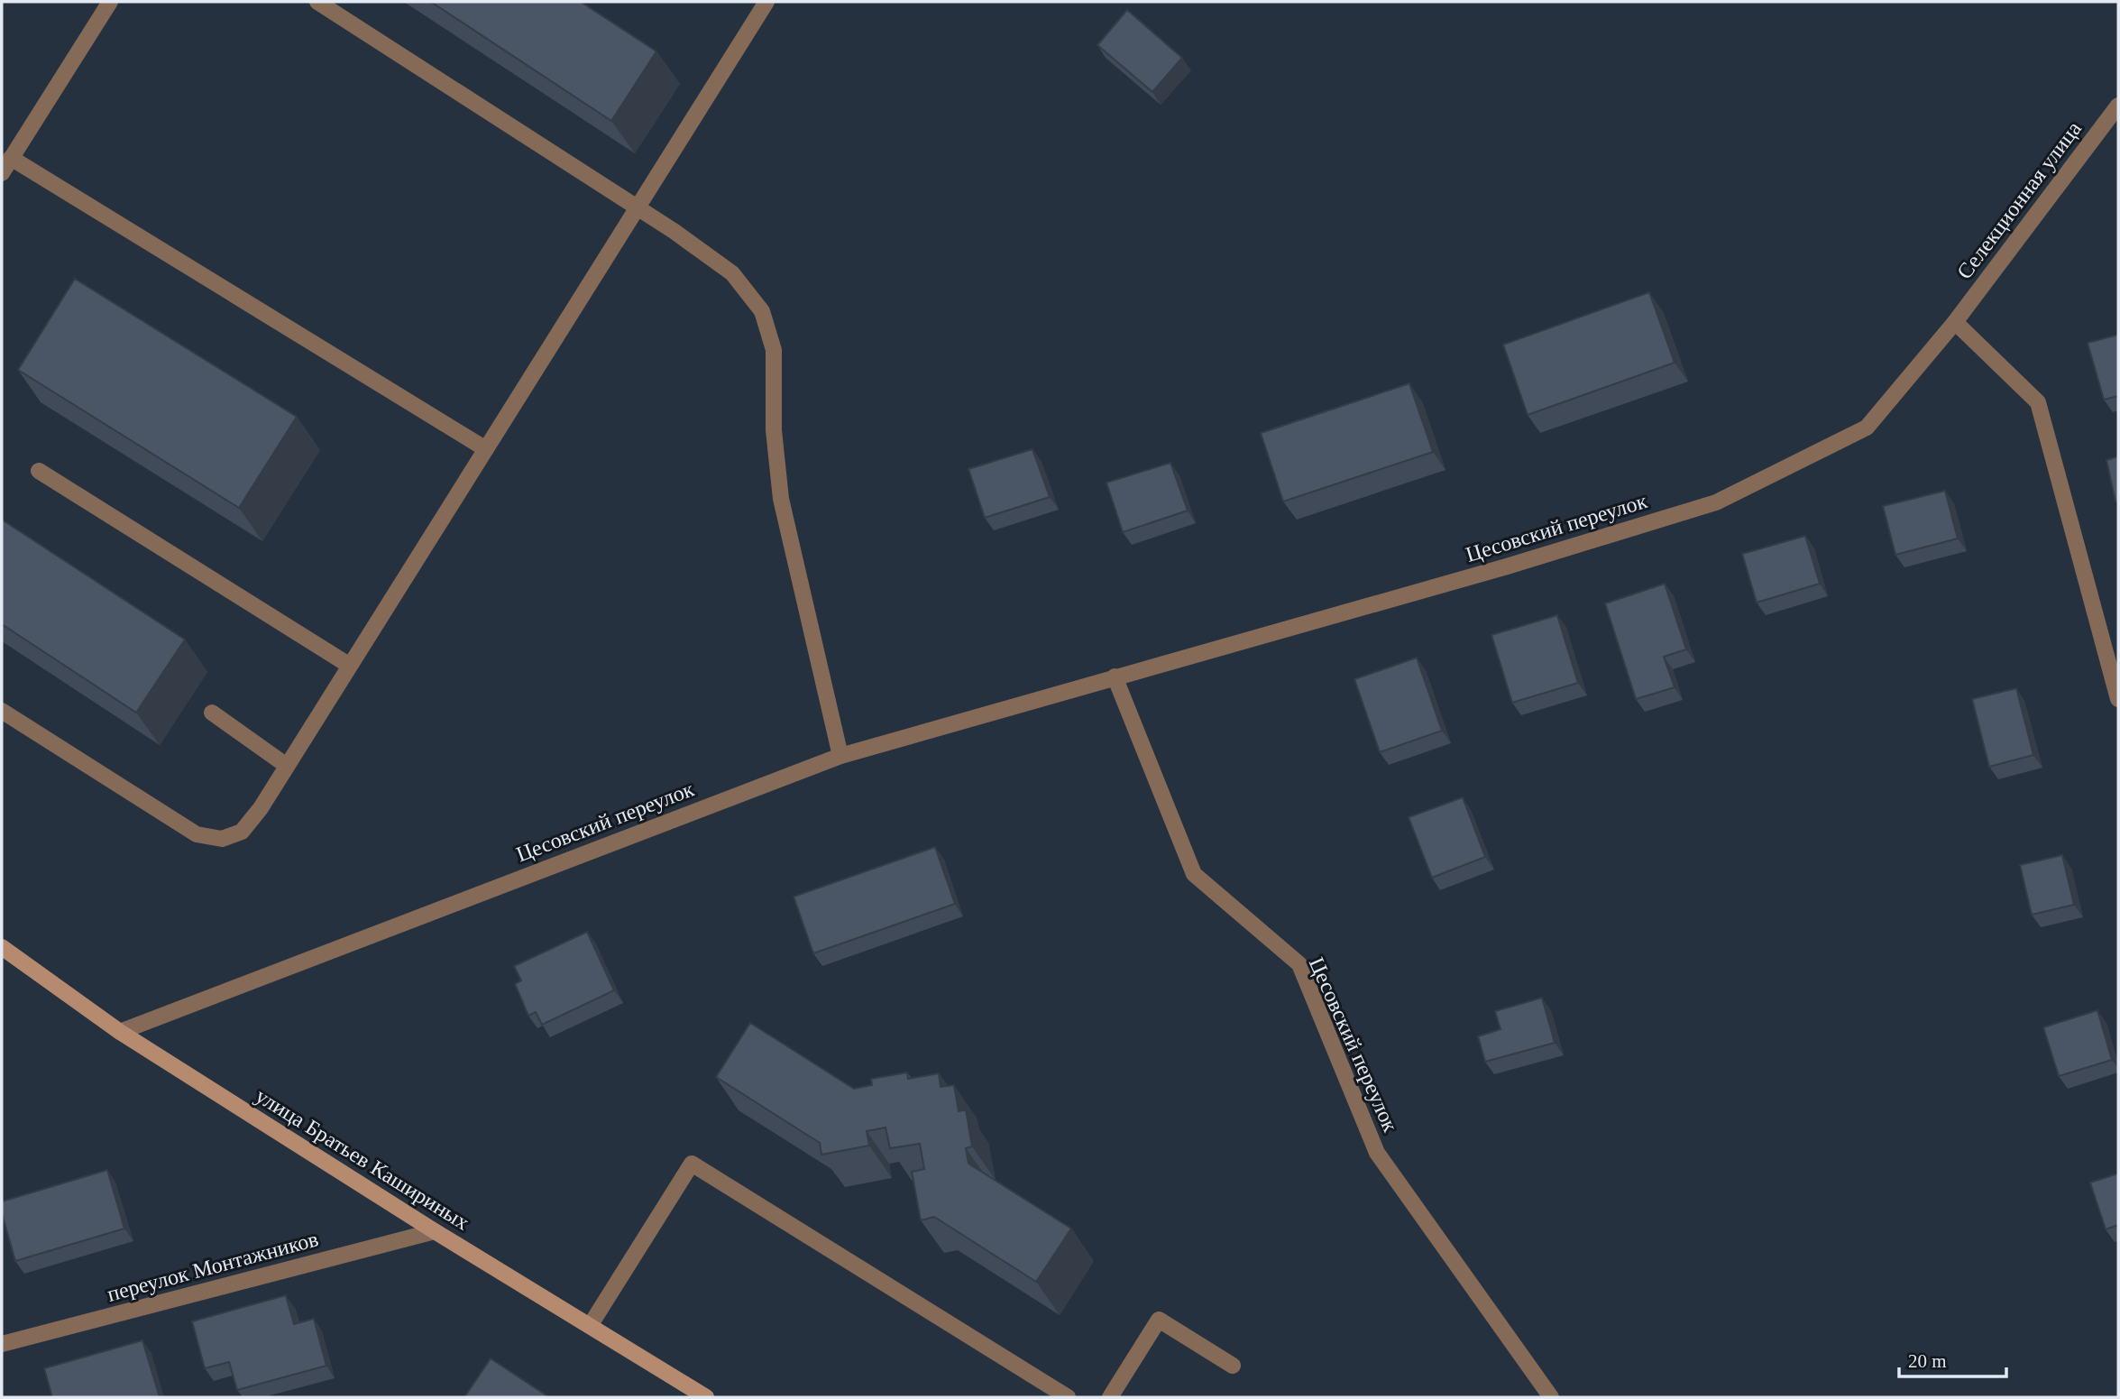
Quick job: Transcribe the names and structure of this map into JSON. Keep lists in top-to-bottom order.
{
  "streets": {
    "main road": ["улица Братьев Кашириных"],
    "street": ["Селекционная улица", "Цесовский переулок", "переулок Монтажников"]
  },
  "crossings": [
    ["Селекционная улица", "Цесовский переулок"],
    ["Цесовский переулок", "улица Братьев Кашириных"],
    ["улица Братьев Кашириных", "переулок Монтажников"]
  ],
  "scale_bar": "20 m"
}
